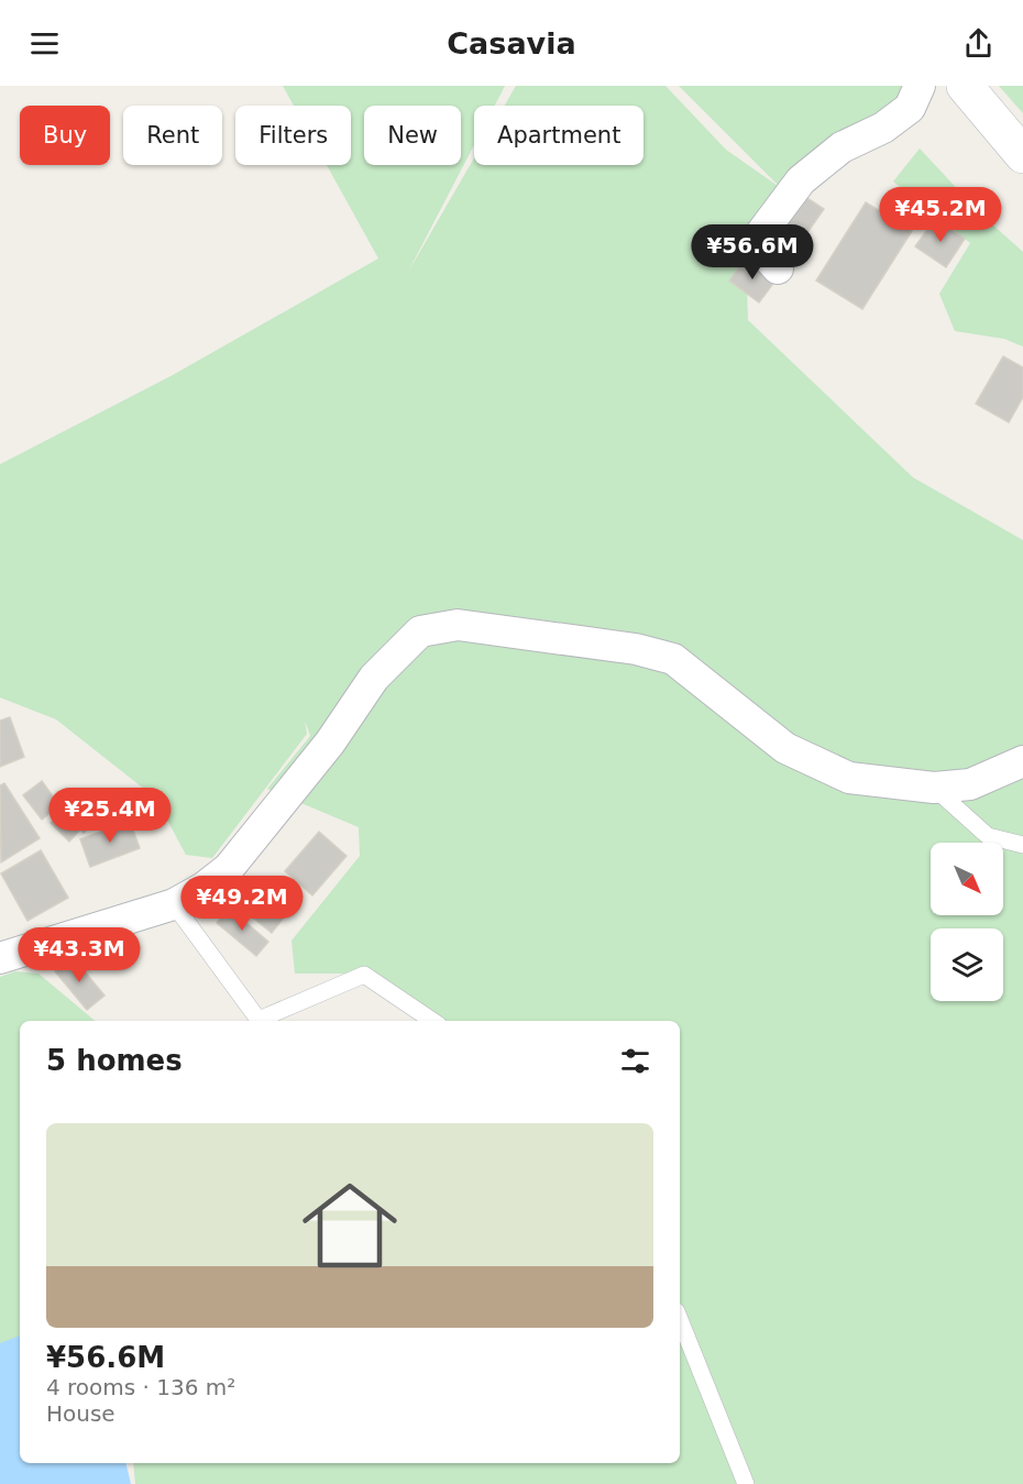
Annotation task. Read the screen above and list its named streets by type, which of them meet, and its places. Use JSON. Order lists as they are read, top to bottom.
{
  "north": "bottom right",
  "page": {
    "header": "Casavia",
    "chip": [
      "Buy",
      "Rent",
      "Filters",
      "New",
      "Apartment"
    ],
    "price": [
      "¥45.2M",
      "¥56.6M",
      "¥25.4M",
      "¥49.2M",
      "¥43.3M"
    ],
    "heading": "5 homes",
    "list": [
      {
        "name": "¥56.6M",
        "note": "4 rooms · 136 m² · House"
      }
    ]
  }
}
